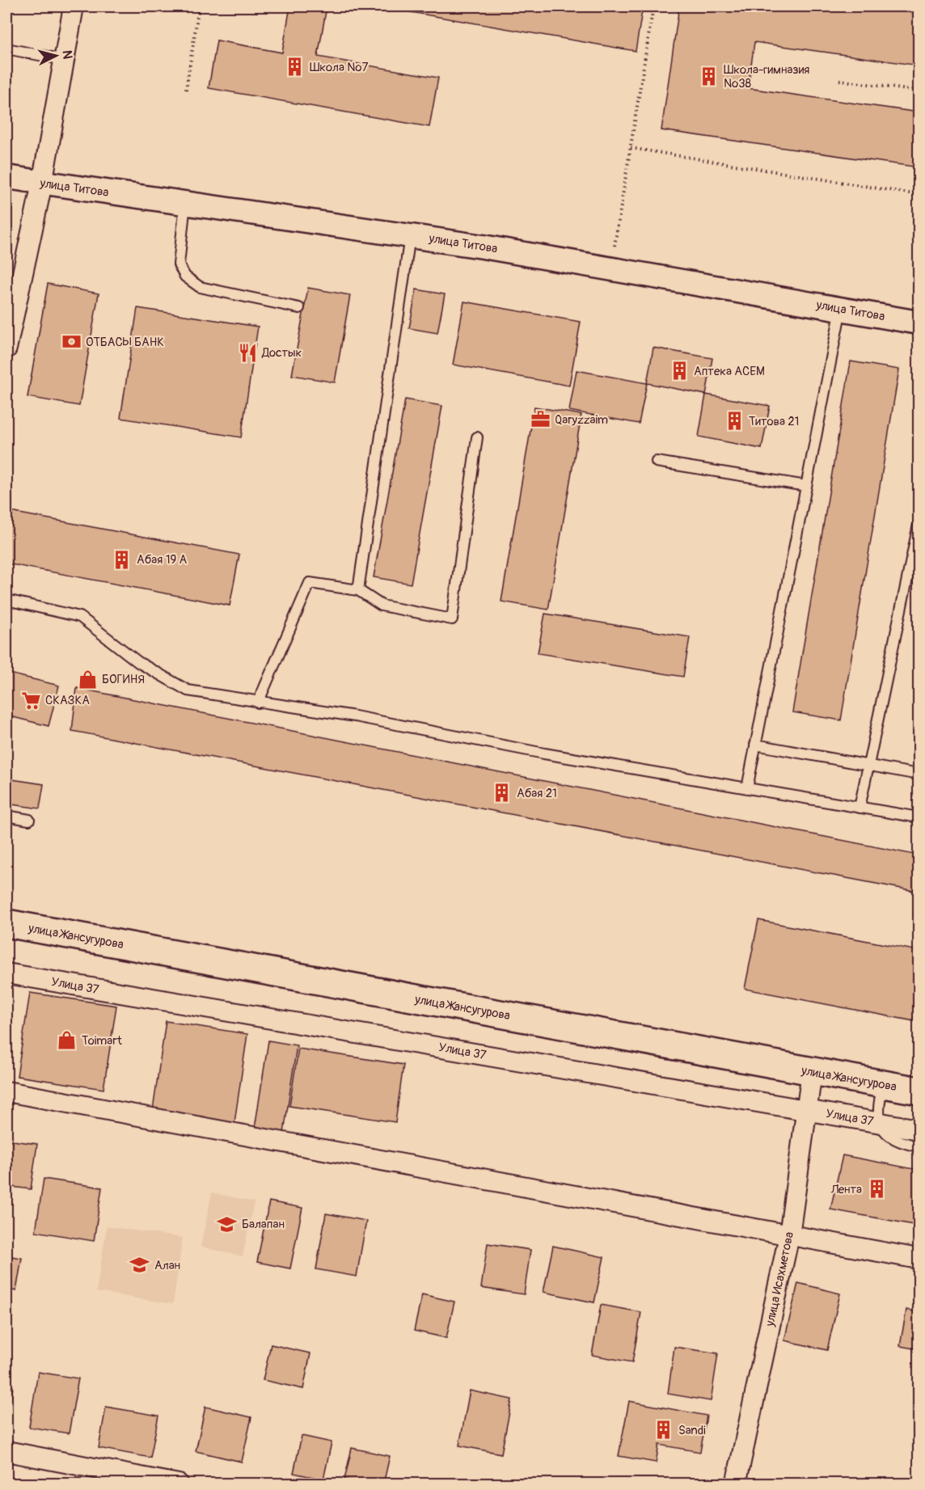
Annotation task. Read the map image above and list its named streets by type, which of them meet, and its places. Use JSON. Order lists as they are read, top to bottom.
{
  "streets": {
    "main road": ["улица Жансугурова"],
    "street": ["улица Титова", "Улица 37", "улица Исахметова"]
  },
  "crossings": [
    ["улица Жансугурова", "улица Исахметова"]
  ],
  "places": {
    "building": [
      "Школа №7",
      "Школа-гимназия №38",
      "Аптека АСЕМ",
      "Титова 21",
      "Абая 19 А",
      "Абая 21",
      "Лента",
      "Sandi"
    ],
    "bank": ["ОТБАСЫ БАНК"],
    "restaurant": ["Достык"],
    "office": ["Qaryzzaim"],
    "shop": ["БОГИНЯ", "Toimart"],
    "supermarket": ["СКАЗКА"],
    "school or university": ["Балапан", "Алан"]
  },
  "north": "right"
}
